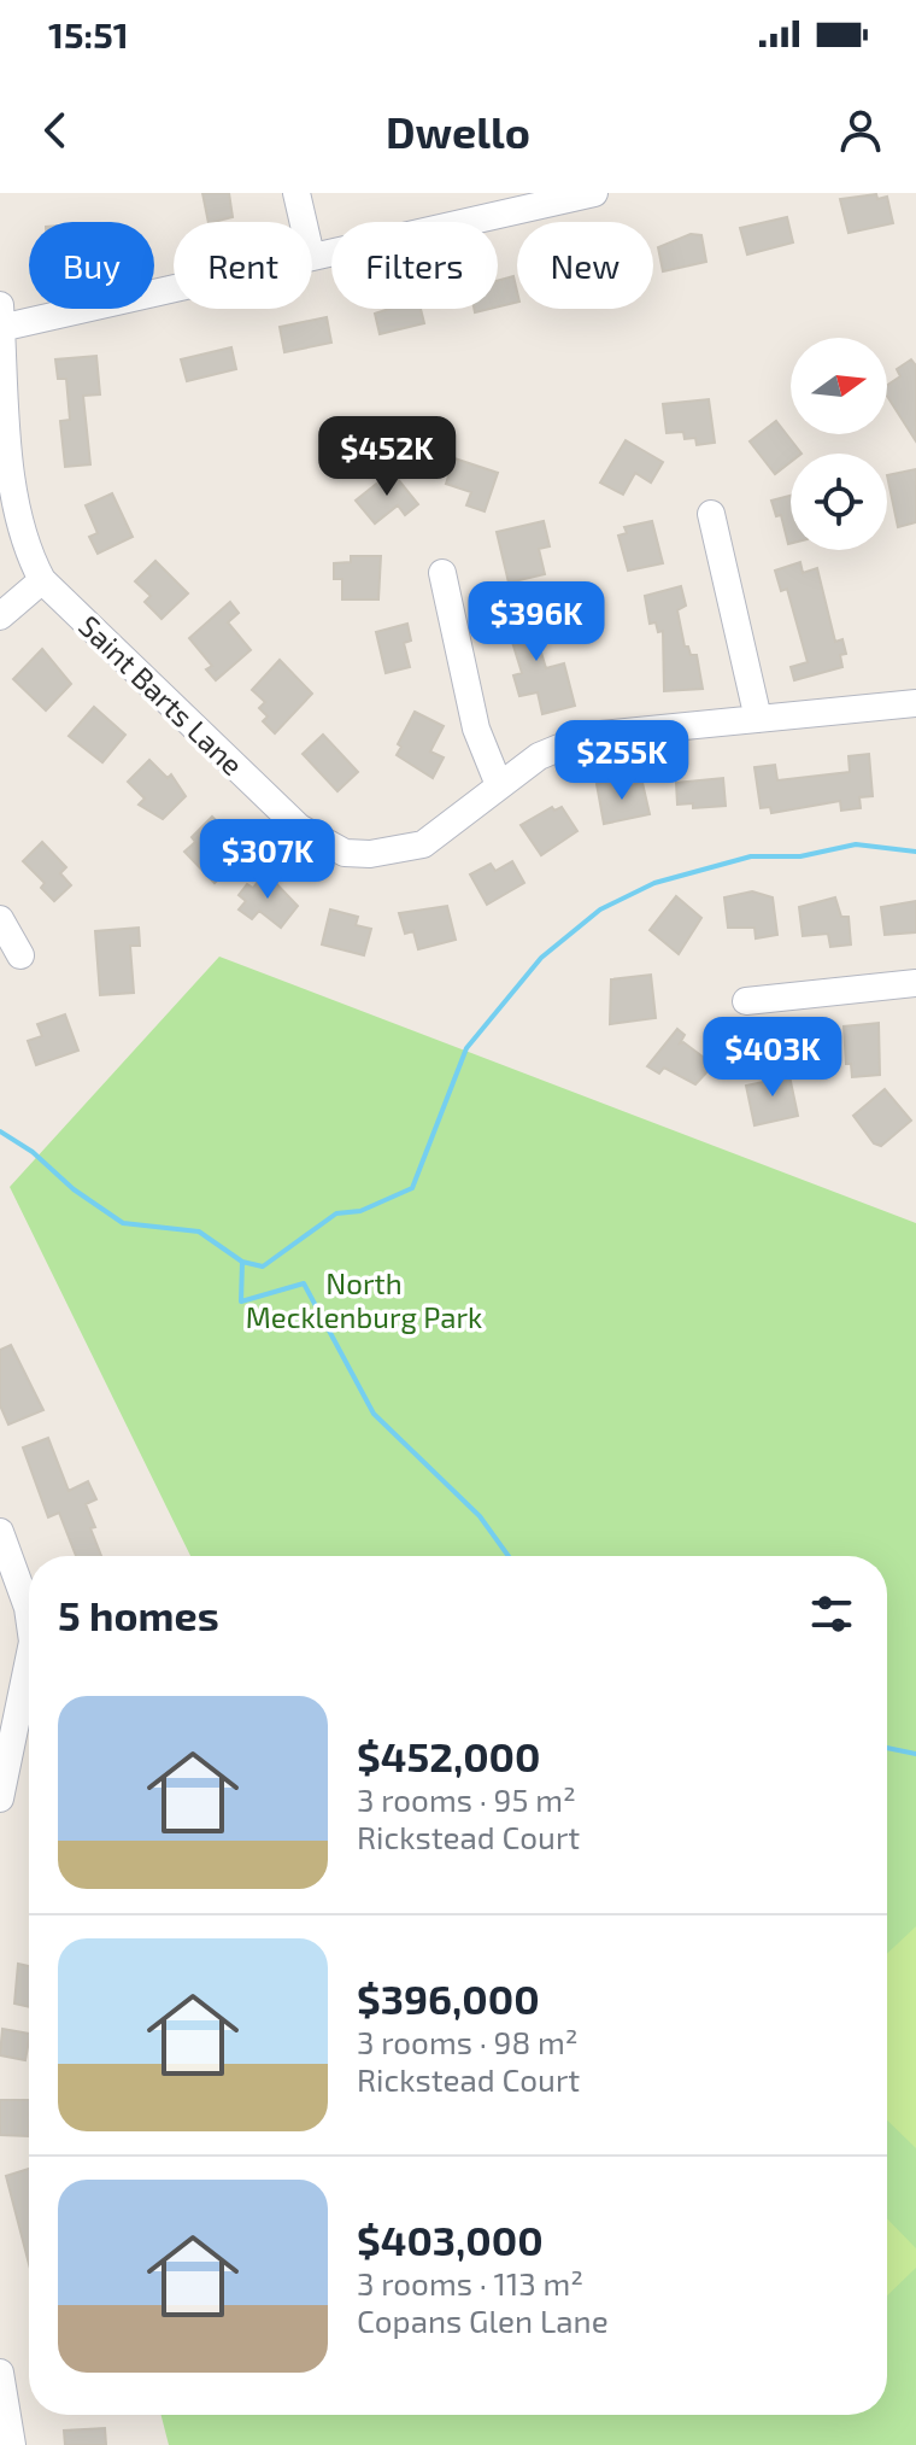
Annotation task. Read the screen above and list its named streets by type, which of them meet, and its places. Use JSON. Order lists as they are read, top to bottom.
{
  "streets": {
    "street": ["Saint Barts Lane"]
  },
  "parks": ["North Mecklenburg Park"],
  "north": "right",
  "page": {
    "status": "15:51",
    "header": "Dwello",
    "chip": [
      "Buy",
      "Rent",
      "Filters",
      "New"
    ],
    "price": [
      "$452K",
      "$396K",
      "$255K",
      "$307K",
      "$403K"
    ],
    "heading": "5 homes",
    "list": [
      {
        "name": "$452,000",
        "note": "3 rooms · 95 m² · Rickstead Court"
      },
      {
        "name": "$396,000",
        "note": "3 rooms · 98 m² · Rickstead Court"
      },
      {
        "name": "$403,000",
        "note": "3 rooms · 113 m² · Copans Glen Lane"
      }
    ]
  }
}
